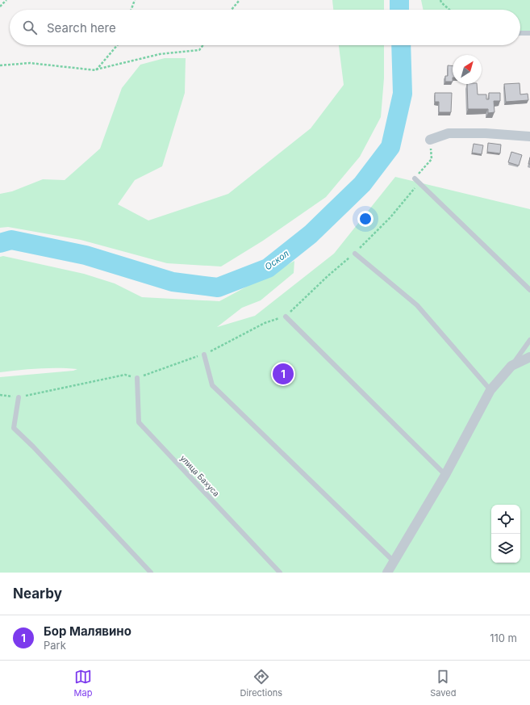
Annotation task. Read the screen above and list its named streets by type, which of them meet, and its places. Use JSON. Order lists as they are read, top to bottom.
{
  "streets": {
    "lane": ["улица Бахуса"]
  },
  "water": ["Оскол"],
  "north": "top right",
  "page": {
    "search": "Search here",
    "pins": "1",
    "heading": "Nearby",
    "list": [
      {
        "mark": "1",
        "name": "Бор Малявино",
        "note": "Park",
        "value": "110 m"
      }
    ],
    "nav": ["Map", "Directions", "Saved"]
  }
}
